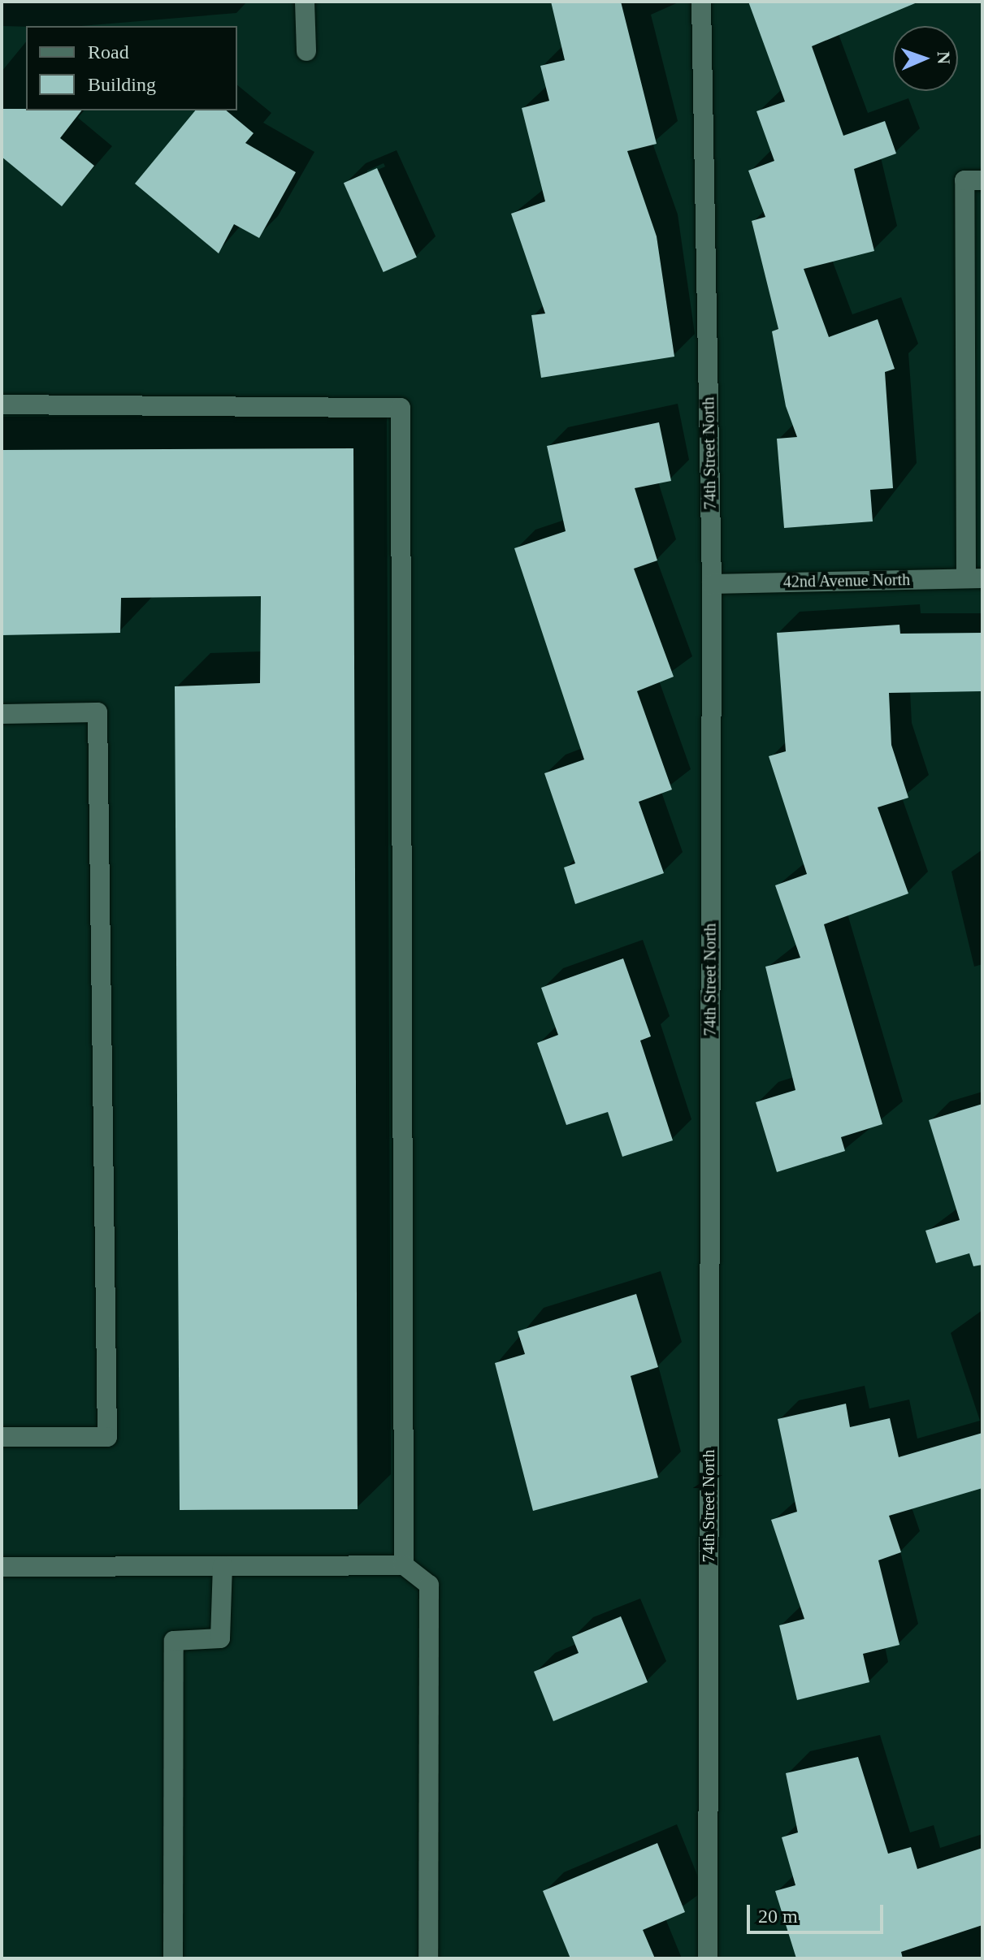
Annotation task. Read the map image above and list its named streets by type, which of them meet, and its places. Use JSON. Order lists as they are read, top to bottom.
{
  "streets": {
    "street": ["74th Street North", "42nd Avenue North"]
  },
  "crossings": [
    ["74th Street North", "42nd Avenue North"]
  ],
  "legend": ["Road", "Building"],
  "scale_bar": "20 m",
  "north": "right"
}
